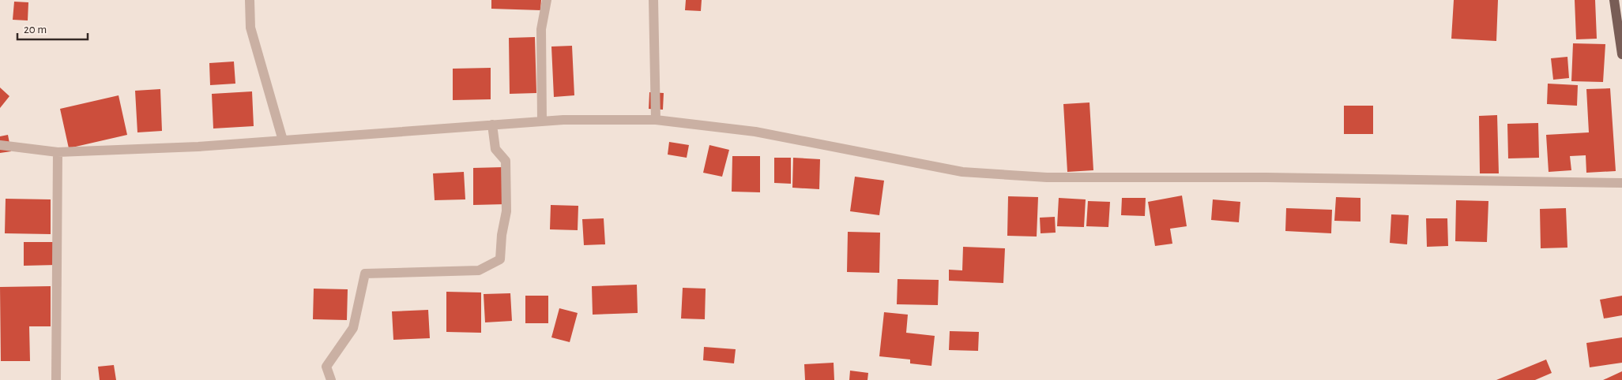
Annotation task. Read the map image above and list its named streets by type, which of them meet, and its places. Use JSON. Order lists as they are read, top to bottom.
{
  "scale_bar": "20 m"
}
